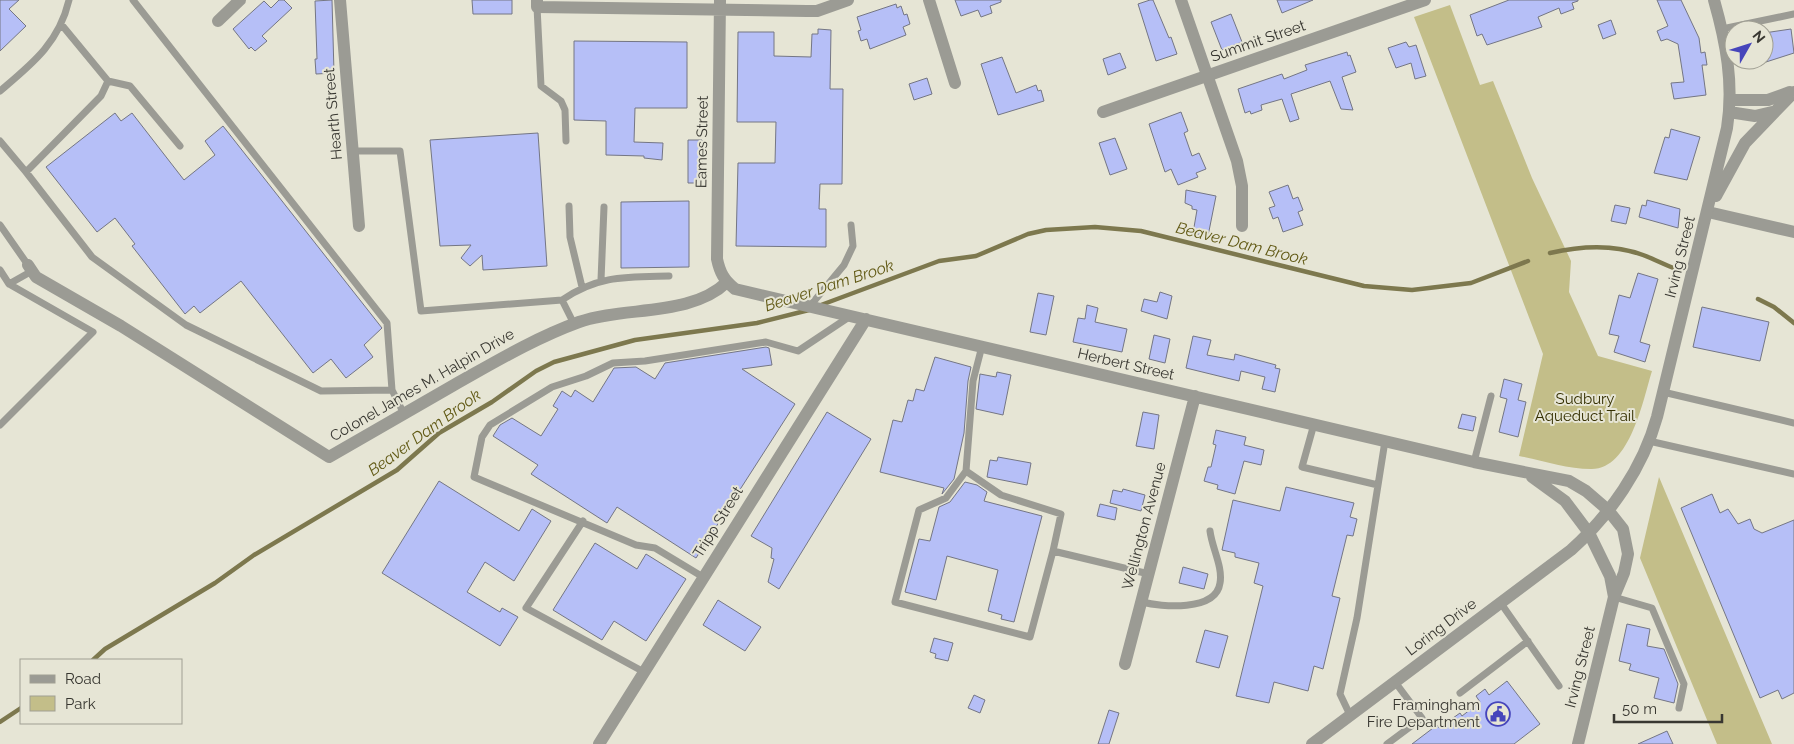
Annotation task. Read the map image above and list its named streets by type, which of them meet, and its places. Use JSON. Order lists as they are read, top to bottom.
{
  "streets": {
    "street": [
      "Summit Street",
      "Hearth Street",
      "Eames Street",
      "Irving Street",
      "Herbert Street",
      "Colonel James M. Halpin Drive",
      "Tripp Street",
      "Wellington Avenue",
      "Loring Drive"
    ]
  },
  "crossings": [
    ["Eames Street", "Herbert Street"],
    ["Eames Street", "Colonel James M. Halpin Drive"],
    ["Irving Street", "Herbert Street"],
    ["Irving Street", "Loring Drive"],
    ["Herbert Street", "Colonel James M. Halpin Drive"],
    ["Herbert Street", "Tripp Street"],
    ["Herbert Street", "Wellington Avenue"],
    ["Herbert Street", "Loring Drive"]
  ],
  "water": ["Beaver Dam Brook"],
  "parks": ["Sudbury Aqueduct Trail"],
  "places": {
    "public building": ["Framingham Fire Department"]
  },
  "legend": ["Road", "Park"],
  "scale_bar": "50 m",
  "north": "top right"
}
